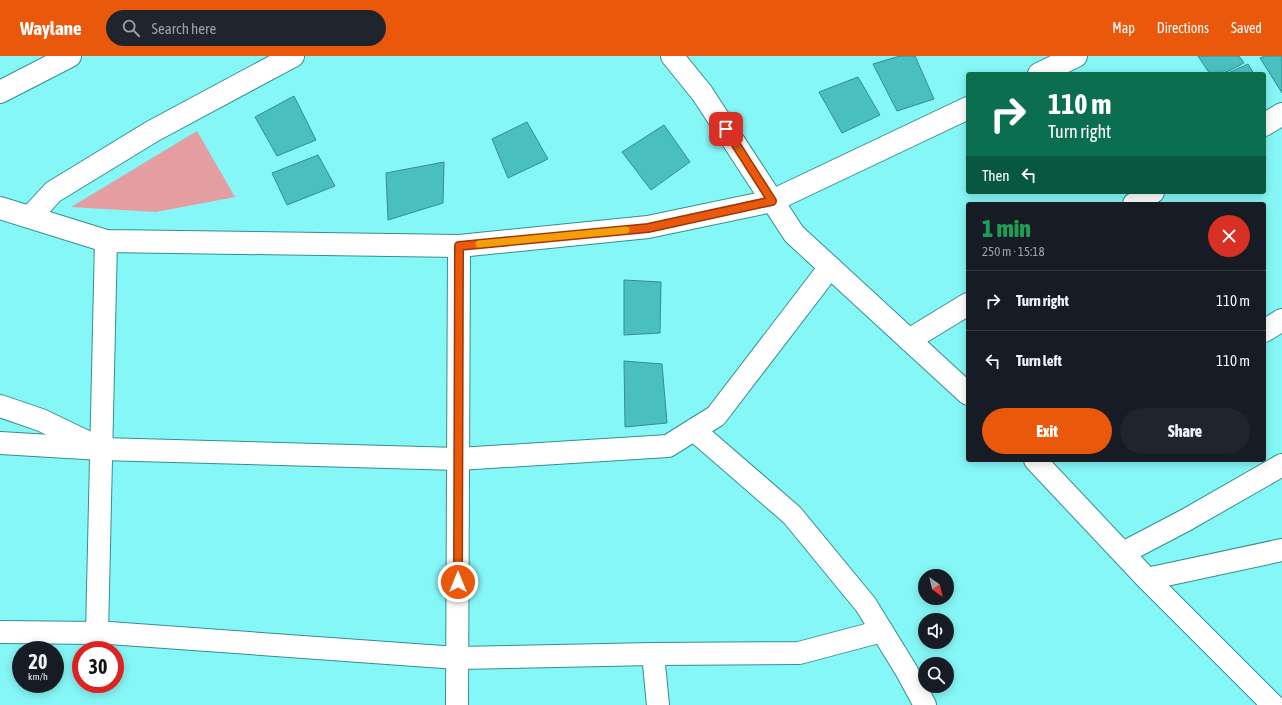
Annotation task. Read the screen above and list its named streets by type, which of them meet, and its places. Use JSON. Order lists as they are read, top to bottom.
{
  "north": "bottom right",
  "page": {
    "header": "Waylane",
    "search": "Search here",
    "nav": ["Map", "Directions", "Saved"],
    "turn": ["110 m", "Turn right"],
    "then": "Then",
    "heading": ["1 min", "250 m · 15:18"],
    "list": [
      {
        "name": "Turn right",
        "value": "110 m"
      },
      {
        "name": "Turn left",
        "value": "110 m"
      }
    ],
    "buttons": ["Exit", "Share"],
    "speed": "20 km/h",
    "limit": "30"
  }
}
